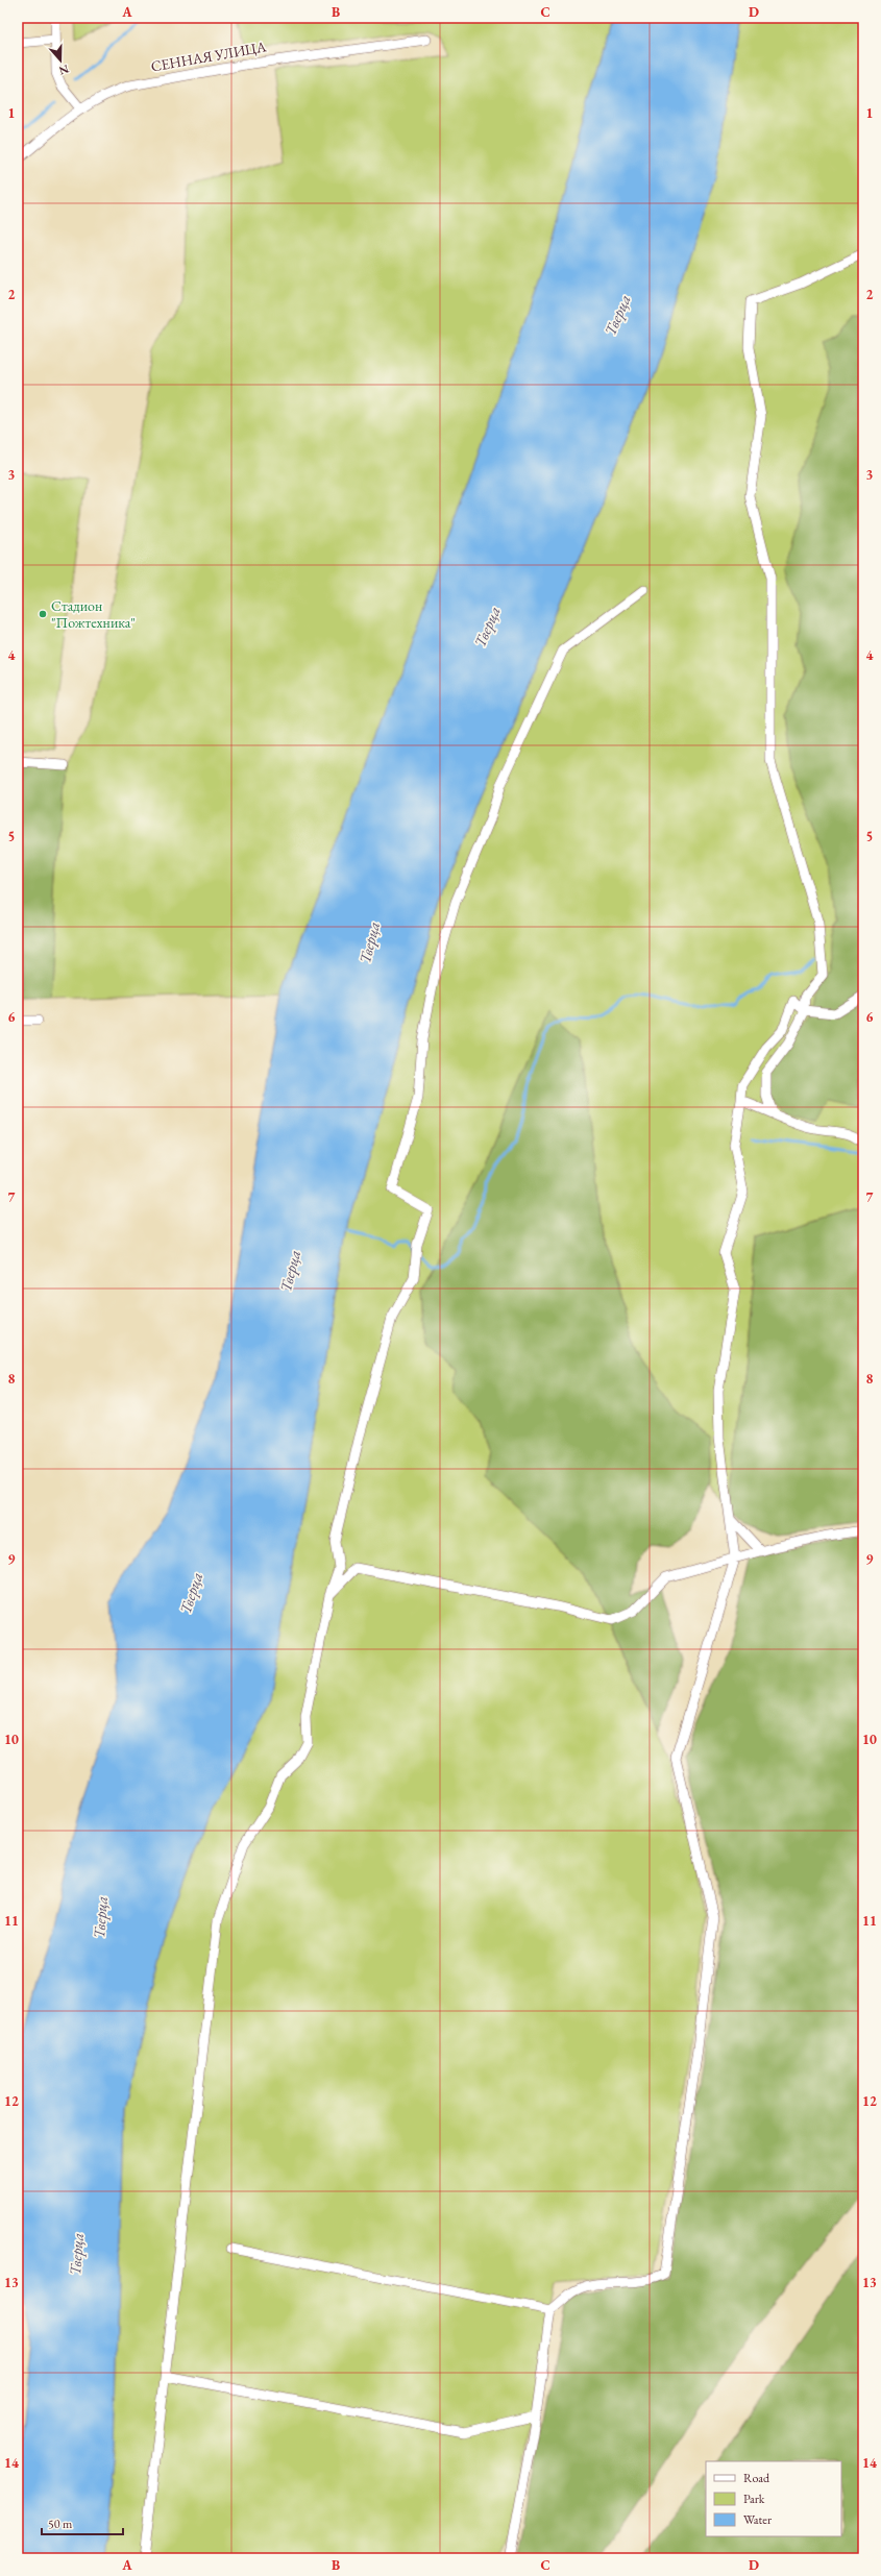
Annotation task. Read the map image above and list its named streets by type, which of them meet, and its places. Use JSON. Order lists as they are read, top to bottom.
{
  "streets": {
    "street": ["СЕННАЯ УЛИЦА"]
  },
  "water": ["Тверца"],
  "places": ["Стадион \"Пожтехника\""],
  "legend": ["Road", "Park", "Water"],
  "scale_bar": "50 m",
  "north": "bottom",
  "grid": {
    "columns": [
      "A",
      "B",
      "C",
      "D"
    ],
    "rows": [
      "1",
      "2",
      "3",
      "4",
      "5",
      "6",
      "7",
      "8",
      "9",
      "10",
      "11",
      "12",
      "13",
      "14"
    ]
  }
}
